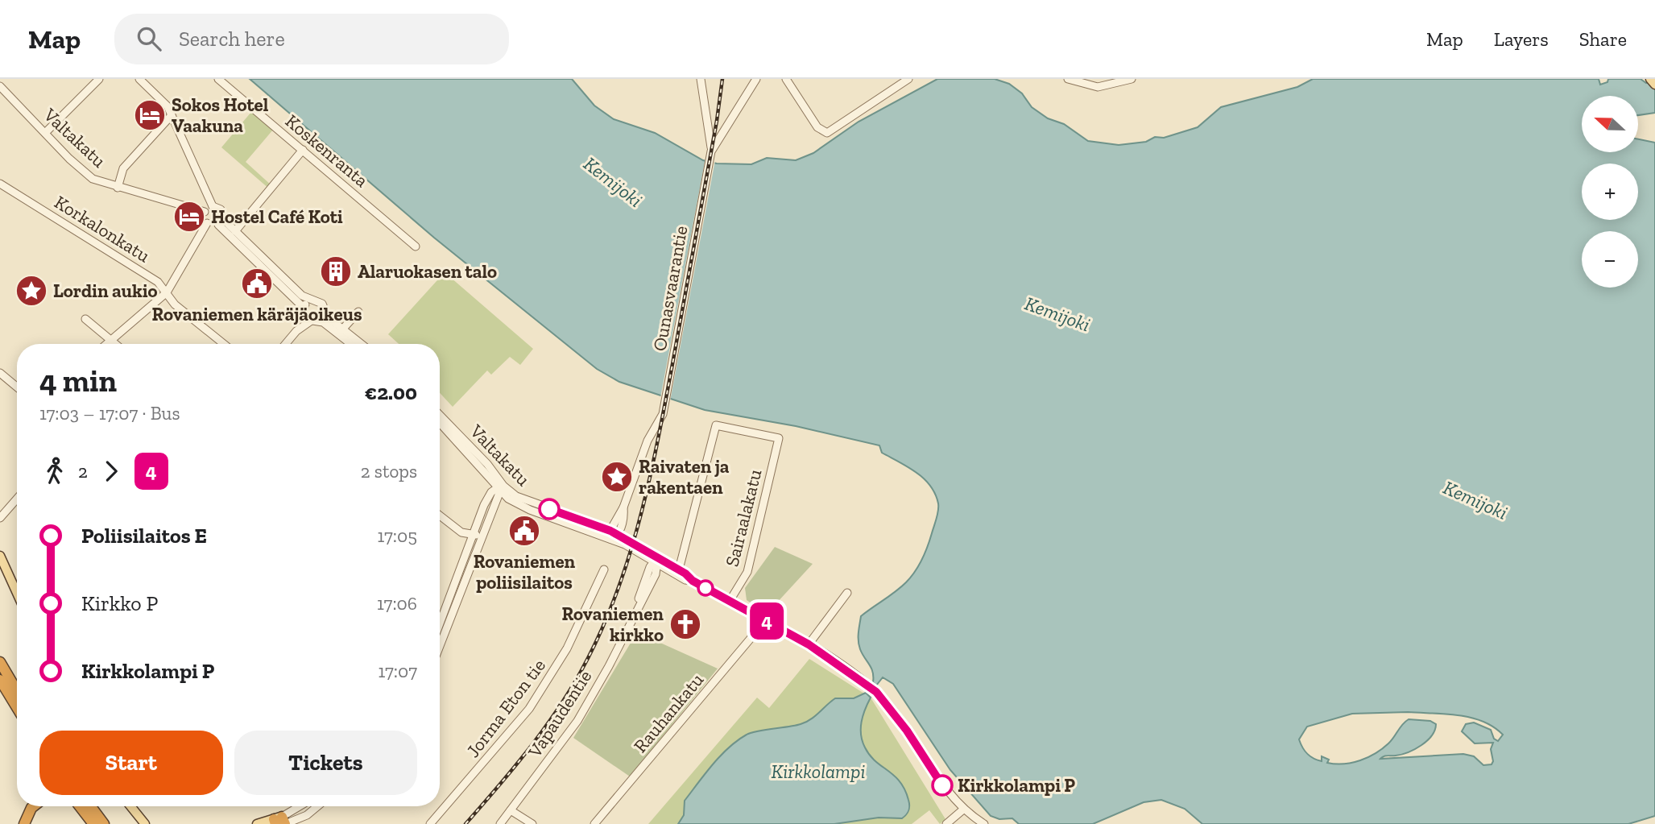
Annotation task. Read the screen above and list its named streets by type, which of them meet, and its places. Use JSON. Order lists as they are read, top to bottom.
{
  "streets": {
    "street": [
      "Valtakatu",
      "Koskenranta",
      "Korkalonkatu",
      "Ounasvaarantie",
      "Sairaalakatu",
      "Jorma Eton tie",
      "Rauhankatu",
      "Vapaudentie"
    ]
  },
  "crossings": [
    ["Valtakatu", "Ounasvaarantie"],
    ["Valtakatu", "Vapaudentie"]
  ],
  "water": ["Kemijoki", "Kirkkolampi"],
  "places": {
    "hotel": ["Sokos Hotel Vaakuna", "Hostel Café Koti"],
    "building": ["Alaruokasen talo"],
    "public building": ["Rovaniemen käräjäoikeus", "Rovaniemen poliisilaitos"],
    "place": ["Lordin aukio", "Raivaten ja rakentaen"],
    "church": ["Rovaniemen kirkko"],
    "other": ["Kirkkolampi P"]
  },
  "lines": ["bus line 4"],
  "north": "left",
  "page": {
    "header": "Map",
    "search": "Search here",
    "nav": ["Map", "Layers", "Share"],
    "on_map": "4",
    "map_buttons": ["+", "−"],
    "heading": ["4 min", "17:03 – 17:07 · Bus", "€2.00"],
    "legs": ["2", "4", "2 stops"],
    "list": [
      {
        "name": "Poliisilaitos E",
        "value": "17:05"
      },
      {
        "name": "Kirkko P",
        "value": "17:06"
      },
      {
        "name": "Kirkkolampi P",
        "value": "17:07"
      }
    ],
    "buttons": ["Start", "Tickets"]
  }
}
